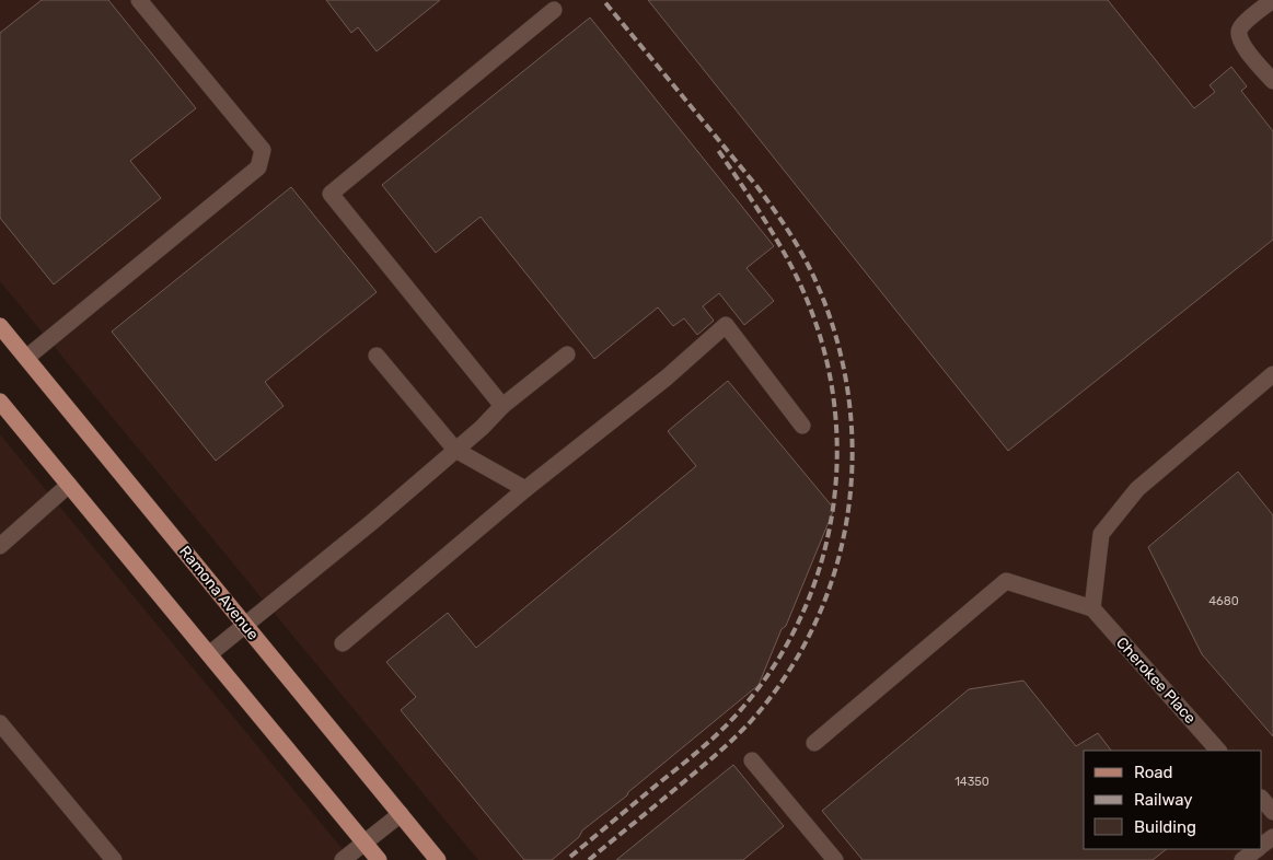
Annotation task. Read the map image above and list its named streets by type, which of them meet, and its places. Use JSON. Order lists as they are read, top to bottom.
{
  "streets": {
    "main road": ["Ramona Avenue"],
    "street": ["Cherokee Place"]
  },
  "house_numbers": ["4680", "14350"],
  "legend": ["Road", "Railway", "Building"]
}
